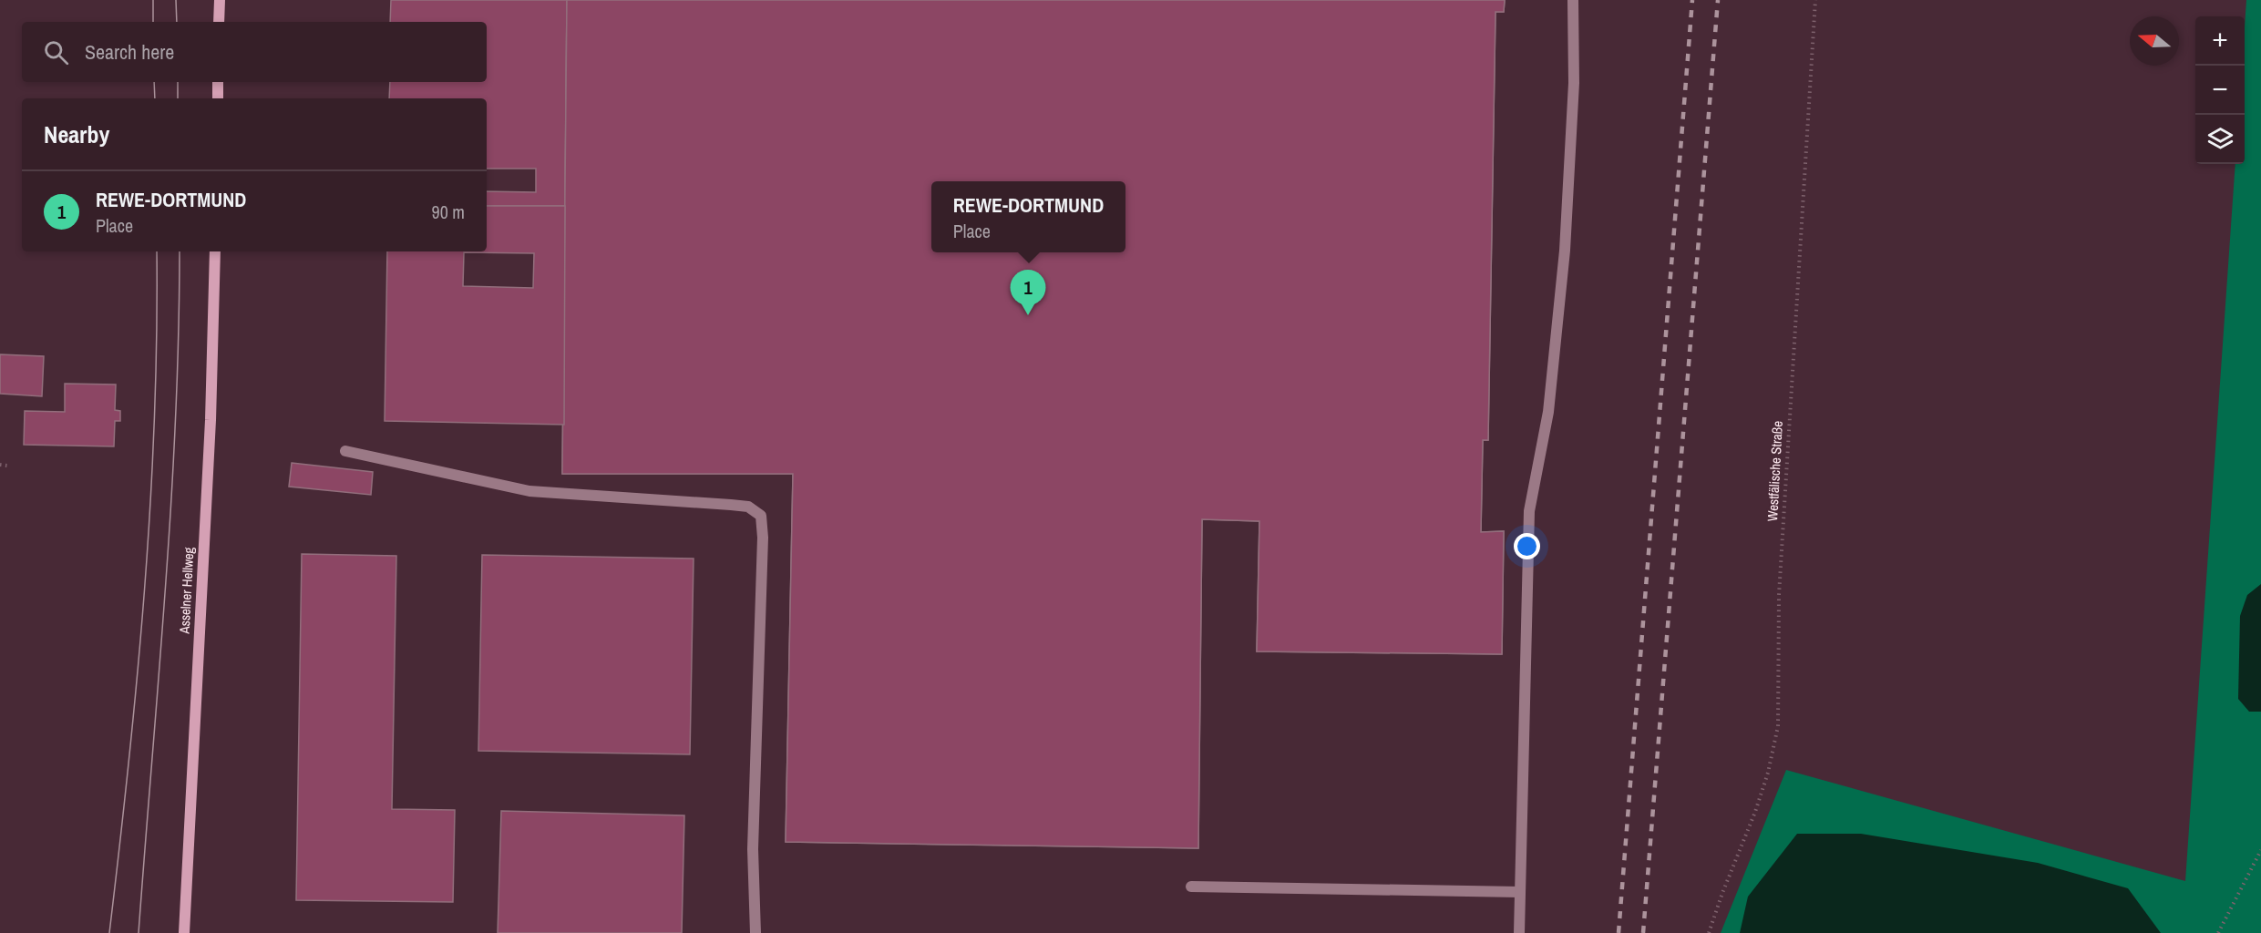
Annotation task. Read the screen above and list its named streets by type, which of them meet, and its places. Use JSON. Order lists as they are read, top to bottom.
{
  "streets": {
    "main road": ["Asselner Hellweg"],
    "path": ["Westfälische Straße"]
  },
  "north": "left",
  "page": {
    "map_buttons": ["+", "−"],
    "search": "Search here",
    "heading": "Nearby",
    "list": [
      {
        "mark": "1",
        "name": "REWE-DORTMUND",
        "note": "Place",
        "value": "90 m"
      }
    ],
    "popup": ["REWE-DORTMUND", "Place"],
    "pins": "1"
  }
}
